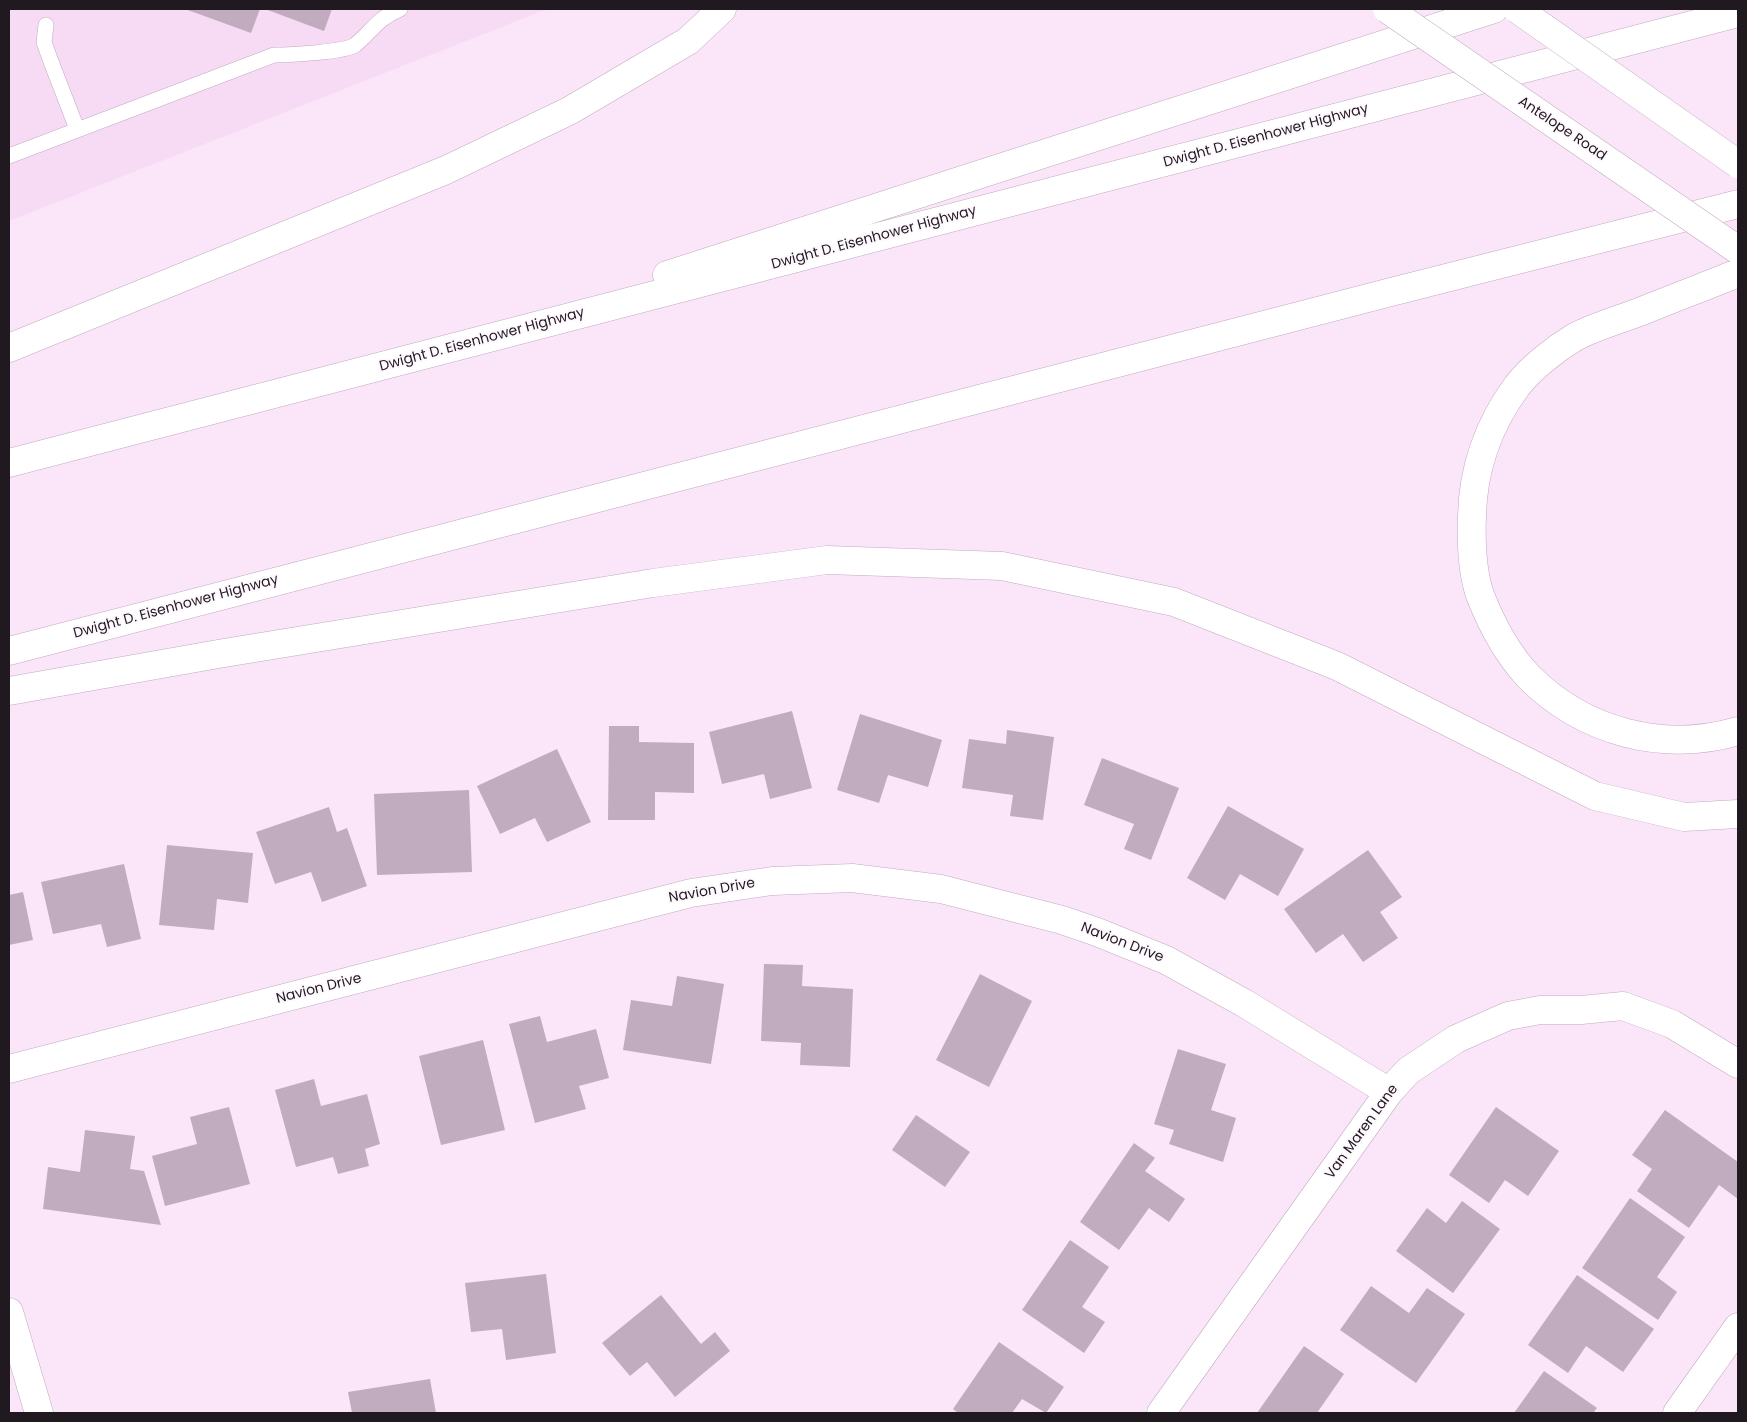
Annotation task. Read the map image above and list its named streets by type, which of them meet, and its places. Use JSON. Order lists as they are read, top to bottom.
{
  "streets": {
    "main road": [
      "Antelope Road",
      "Dwight D. Eisenhower Highway",
      "Navion Drive",
      "Van Maren Lane"
    ]
  },
  "crossings": [
    ["Navion Drive", "Van Maren Lane"]
  ]
}
